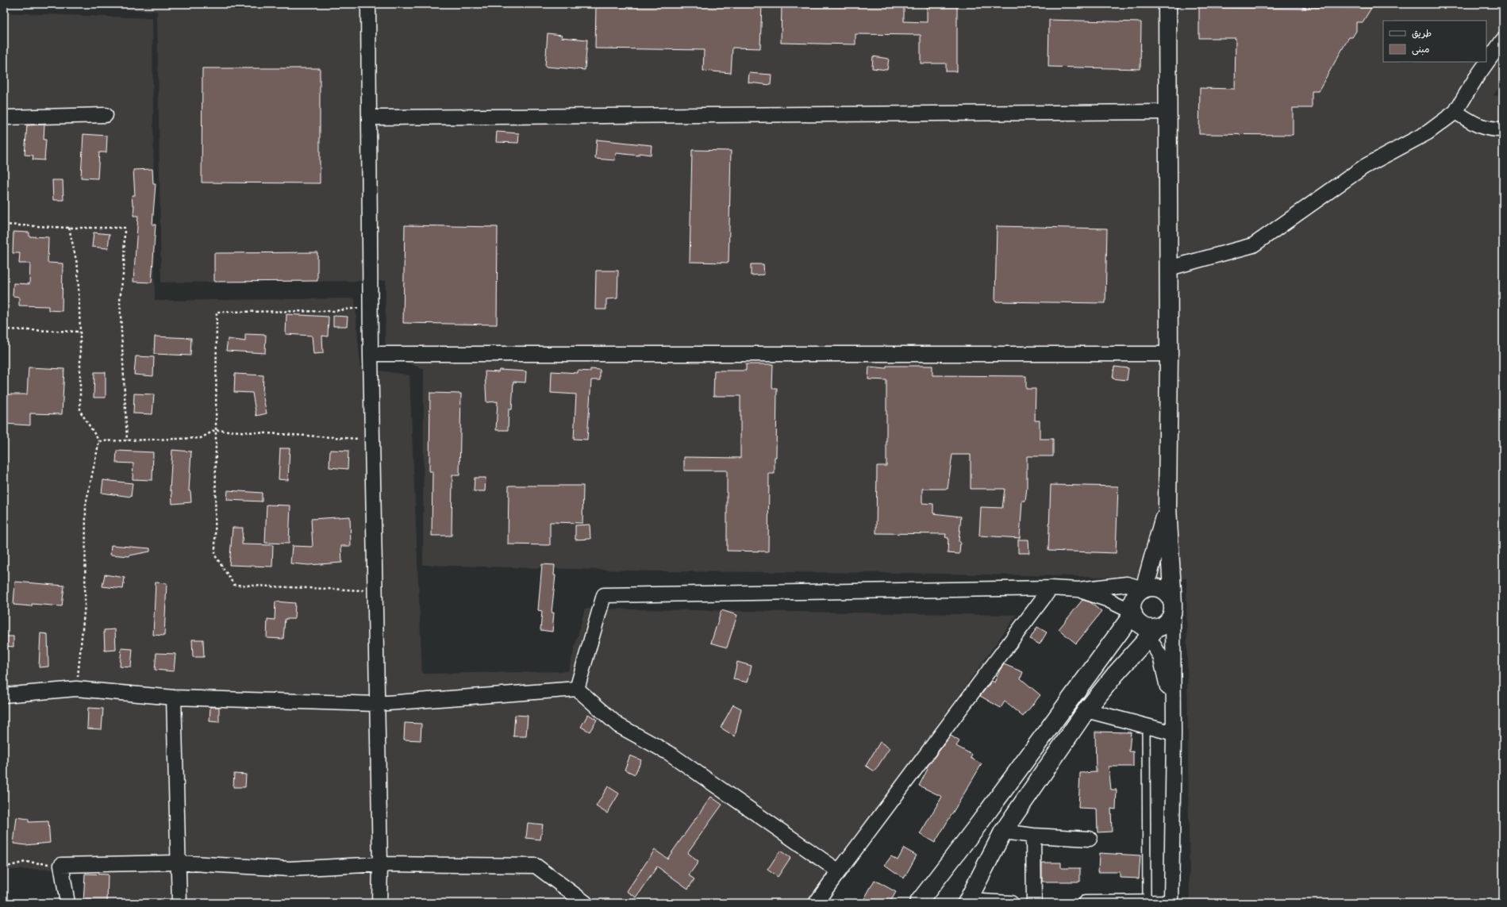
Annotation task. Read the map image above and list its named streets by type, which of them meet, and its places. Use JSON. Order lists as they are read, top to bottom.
{
  "legend": ["طريق", "مبنى"]
}
